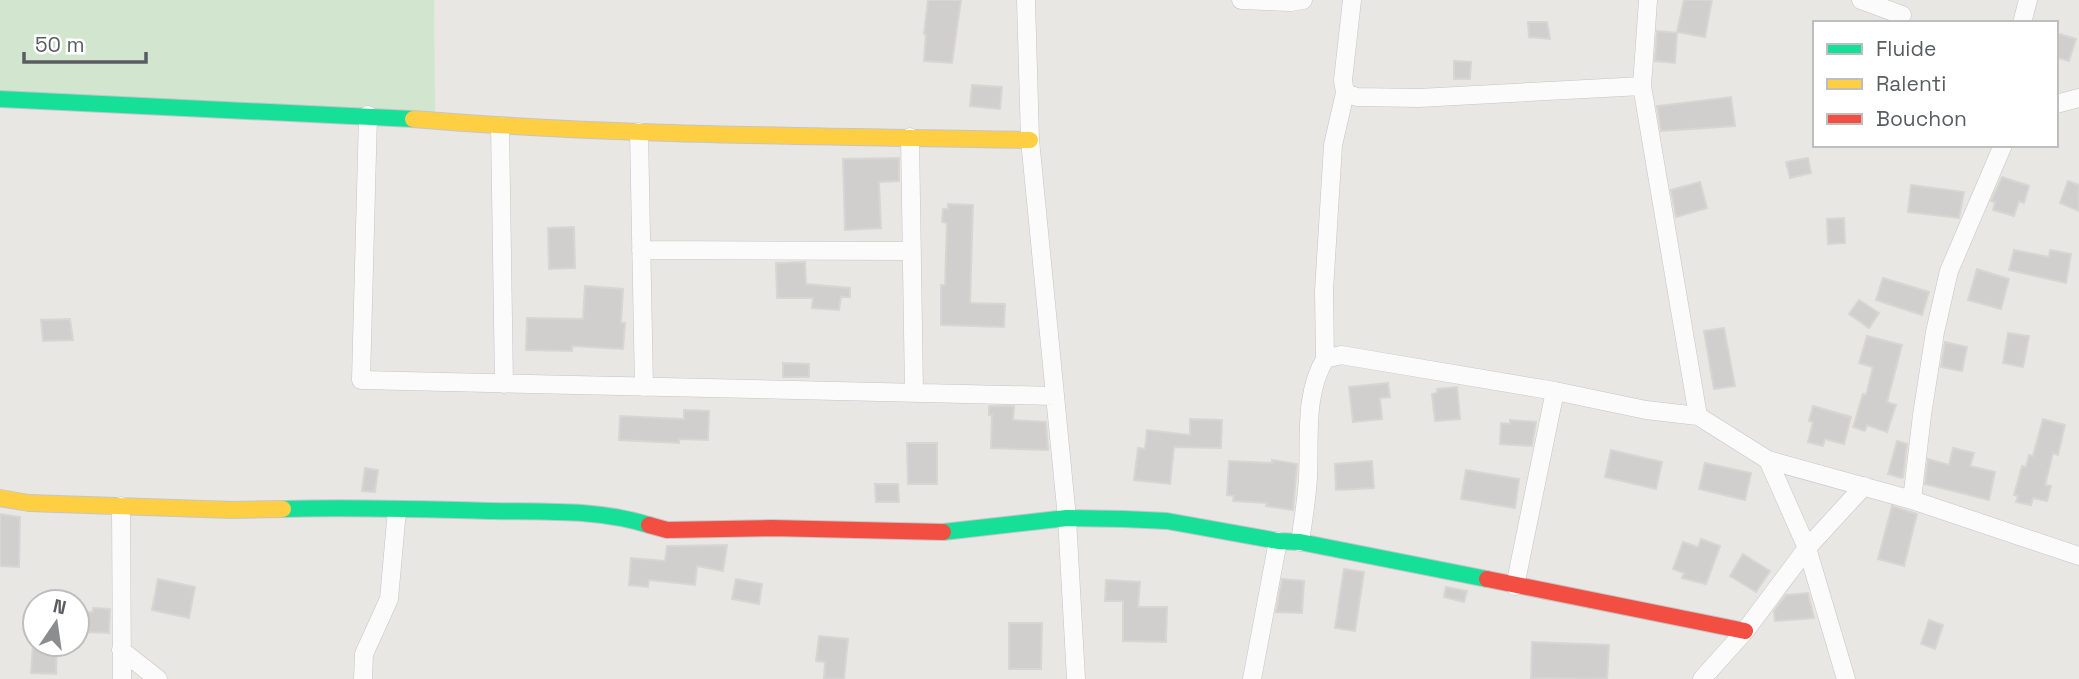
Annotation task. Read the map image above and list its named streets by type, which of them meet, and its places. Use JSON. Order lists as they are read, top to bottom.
{
  "legend": ["Fluide", "Ralenti", "Bouchon"],
  "scale_bar": "50 m",
  "north": "top"
}
